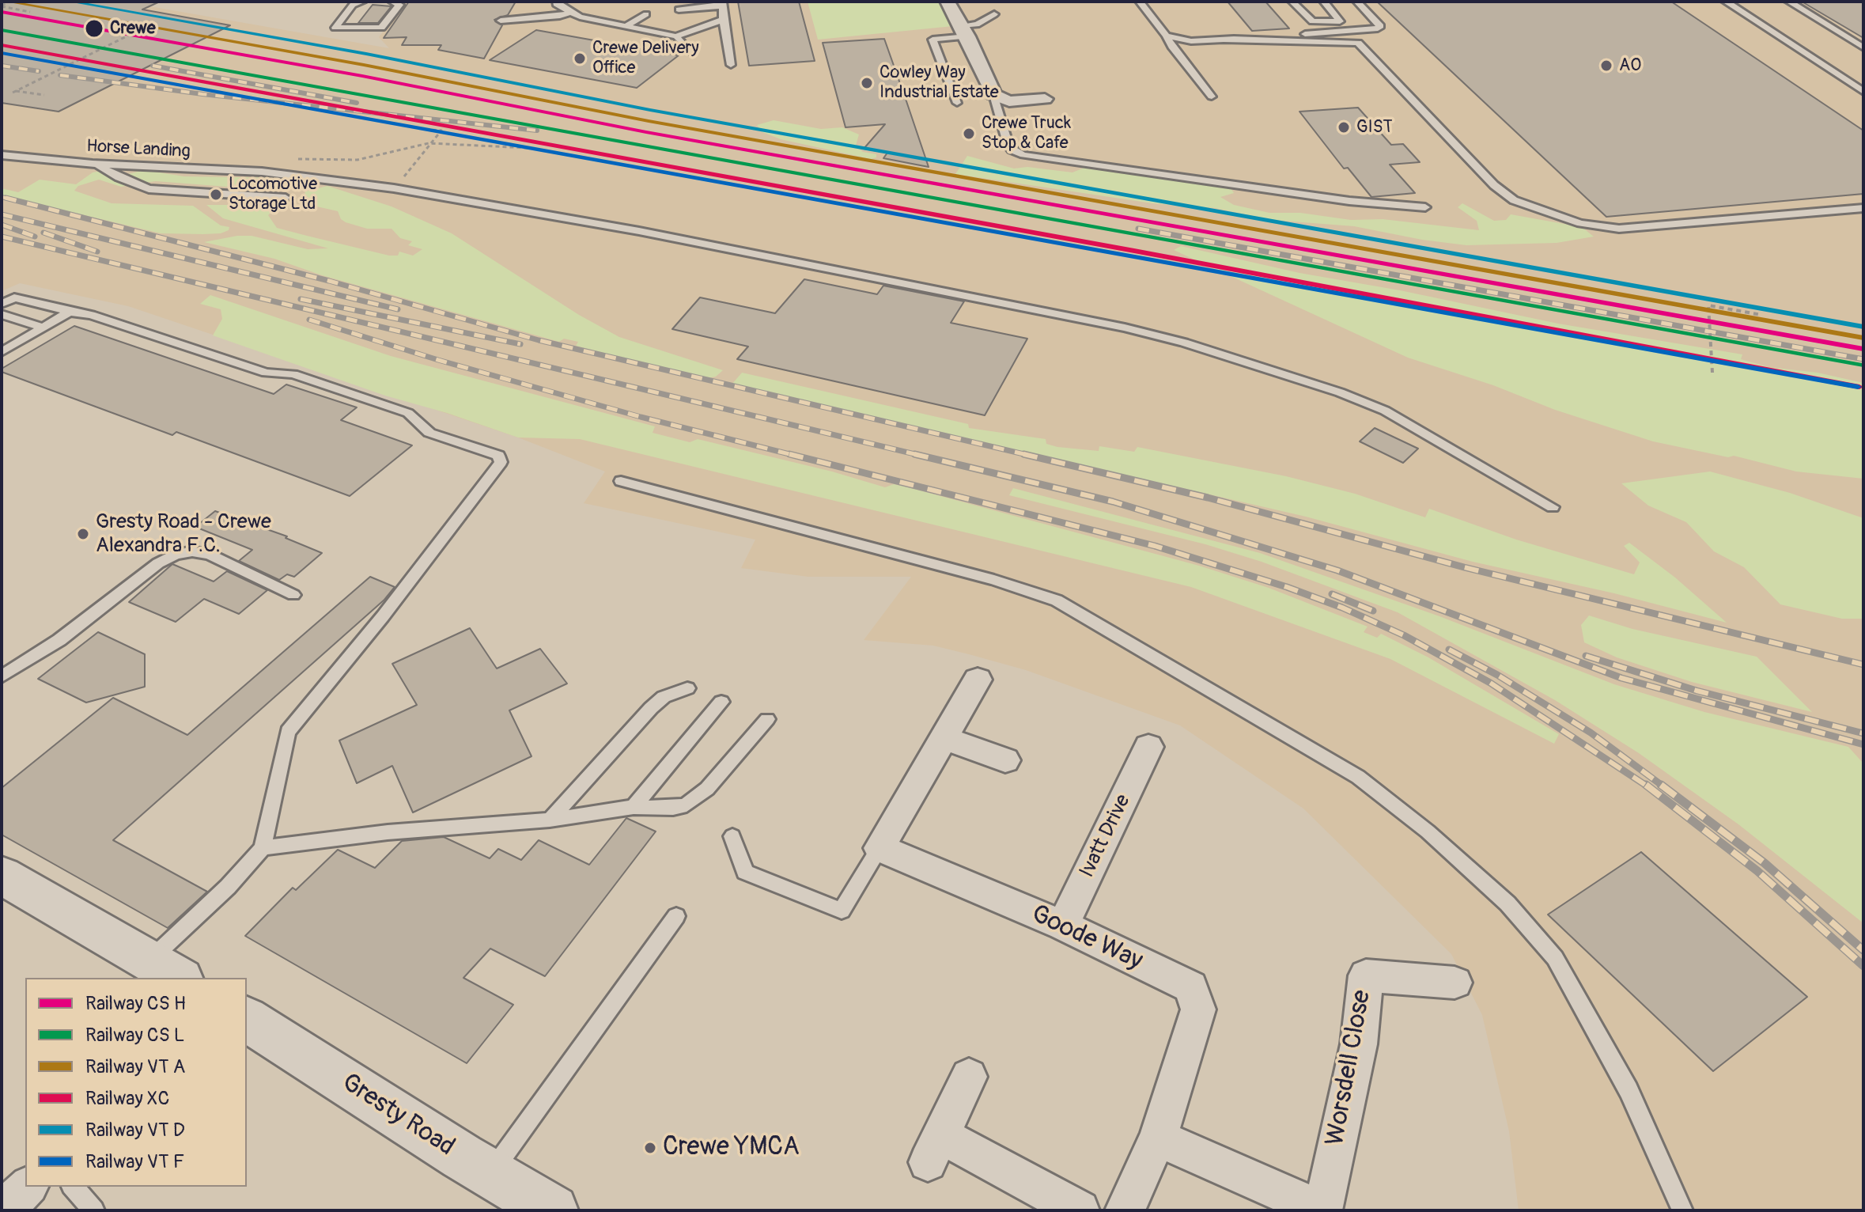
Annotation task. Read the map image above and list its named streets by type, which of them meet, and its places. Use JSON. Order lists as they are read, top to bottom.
{
  "streets": {
    "main road": ["Gresty Road"],
    "street": ["Ivatt Drive", "Goode Way", "Worsdell Close"],
    "lane": ["Horse Landing"]
  },
  "crossings": [
    ["Ivatt Drive", "Goode Way"],
    ["Goode Way", "Worsdell Close"]
  ],
  "places": [
    "Crewe",
    "Crewe Delivery Office",
    "AO",
    "Cowley Way Industrial Estate",
    "GIST",
    "Crewe Truck Stop & Cafe",
    "Locomotive Storage Ltd",
    "Gresty Road - Crewe Alexandra F.C.",
    "Crewe YMCA"
  ],
  "lines": ["rail line XC"],
  "legend": [
    "Railway CS H",
    "Railway CS L",
    "Railway VT A",
    "Railway XC",
    "Railway VT D",
    "Railway VT F"
  ]
}
